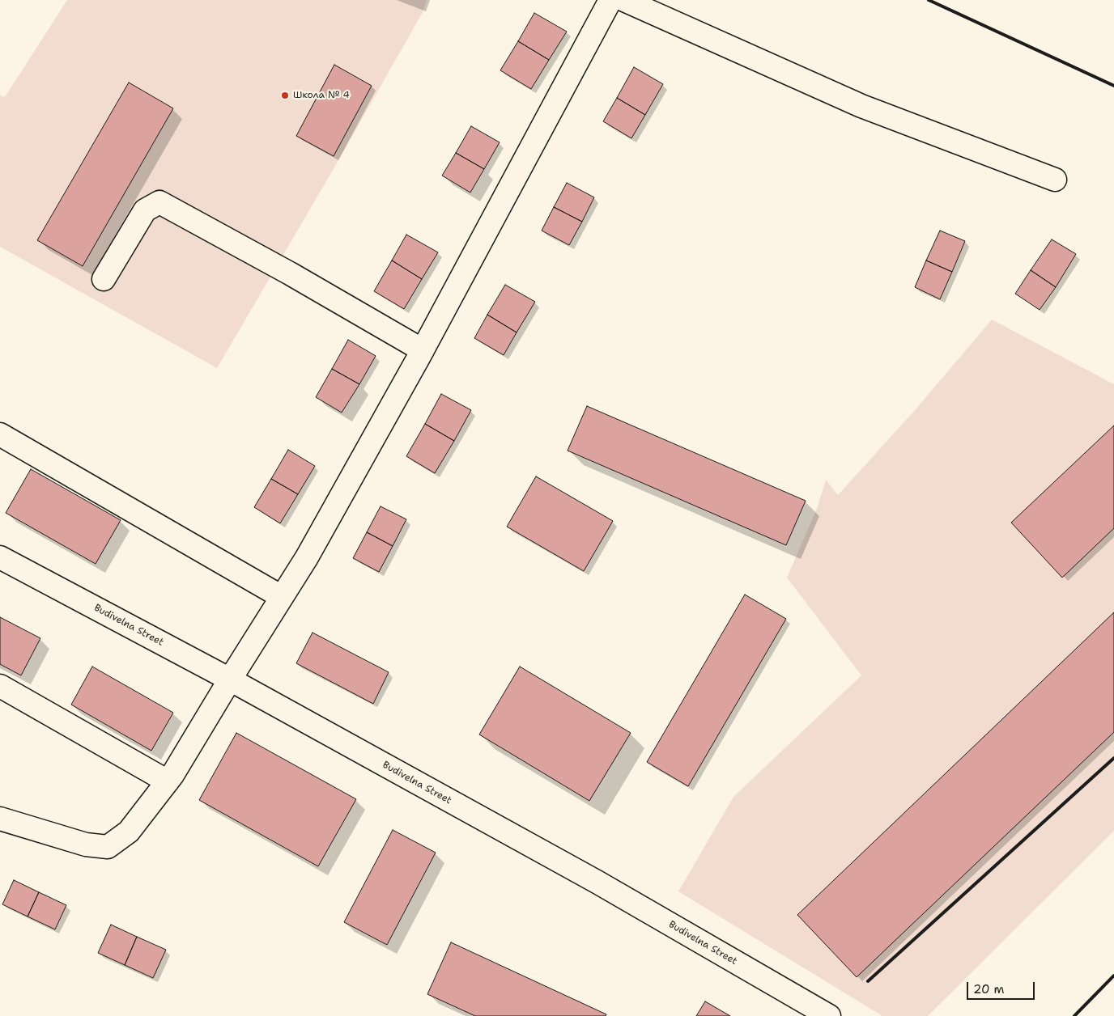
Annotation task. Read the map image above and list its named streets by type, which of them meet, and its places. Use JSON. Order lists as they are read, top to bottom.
{
  "streets": {
    "street": ["Budivelna Street"]
  },
  "places": ["Школа № 4"],
  "scale_bar": "20 m"
}
